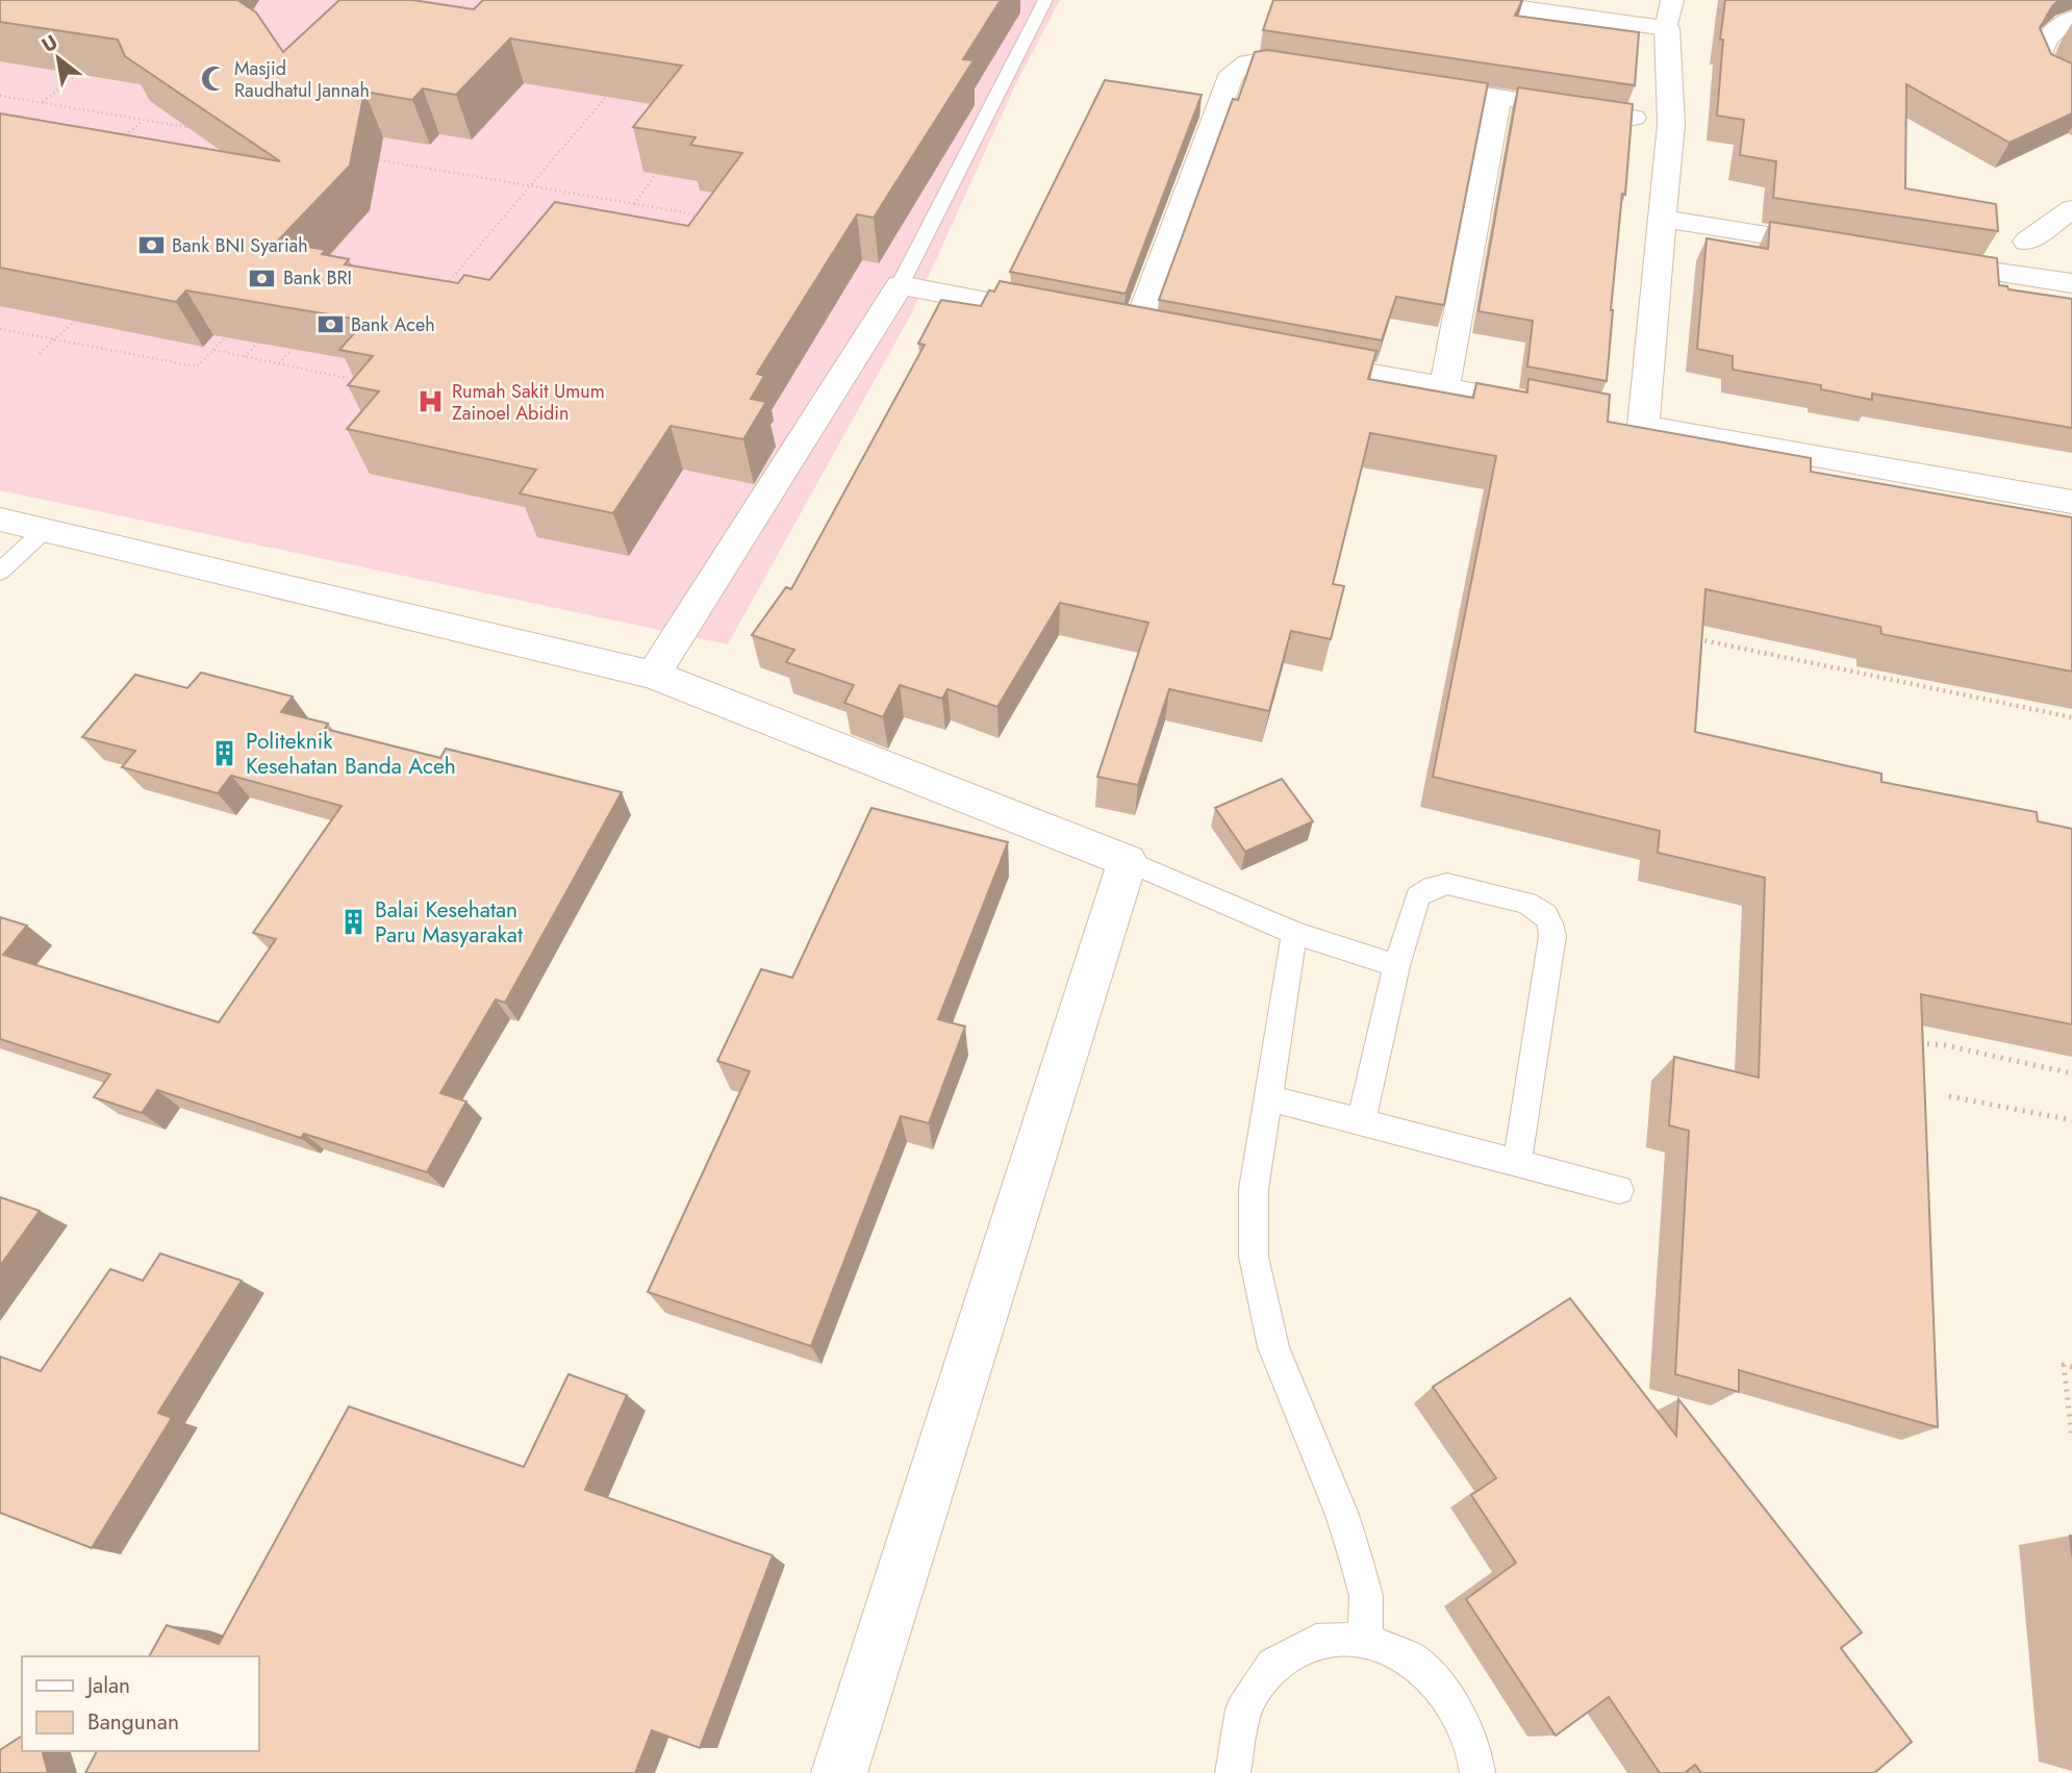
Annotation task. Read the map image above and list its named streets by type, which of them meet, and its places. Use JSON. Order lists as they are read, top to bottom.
{
  "places": {
    "mosque": ["Masjid Raudhatul Jannah"],
    "bank": ["Bank BNI Syariah", "Bank BRI", "Bank Aceh"],
    "hospital": ["Rumah Sakit Umum Zainoel Abidin"],
    "building": ["Politeknik Kesehatan Banda Aceh", "Balai Kesehatan Paru Masyarakat"]
  },
  "legend": ["Jalan", "Bangunan"],
  "north": "top left"
}
